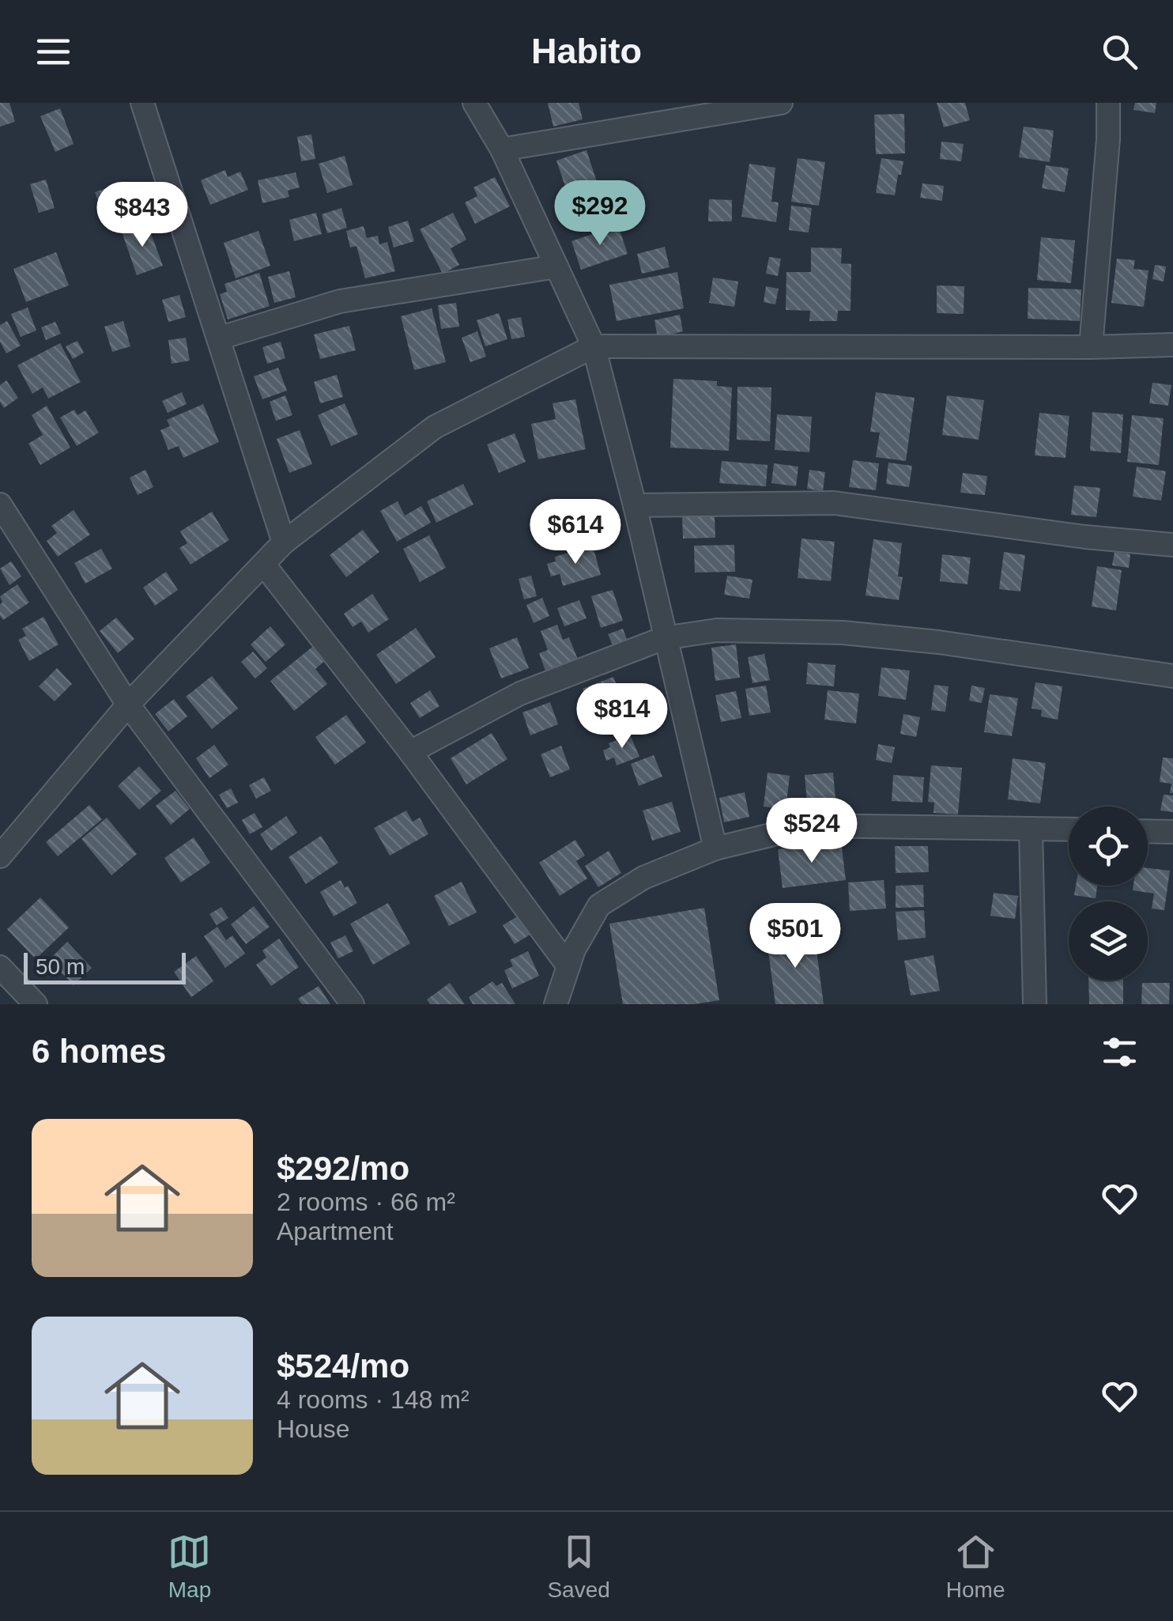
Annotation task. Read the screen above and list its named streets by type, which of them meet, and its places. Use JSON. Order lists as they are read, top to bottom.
{
  "scale_bar": "50 m",
  "page": {
    "header": "Habito",
    "price": [
      "$292",
      "$843",
      "$614",
      "$814",
      "$524",
      "$501"
    ],
    "scale": "50 m",
    "heading": "6 homes",
    "list": [
      {
        "name": "$292/mo",
        "note": "2 rooms · 66 m² · Apartment"
      },
      {
        "name": "$524/mo",
        "note": "4 rooms · 148 m² · House"
      }
    ],
    "tabs": ["Map", "Saved", "Home"]
  }
}
